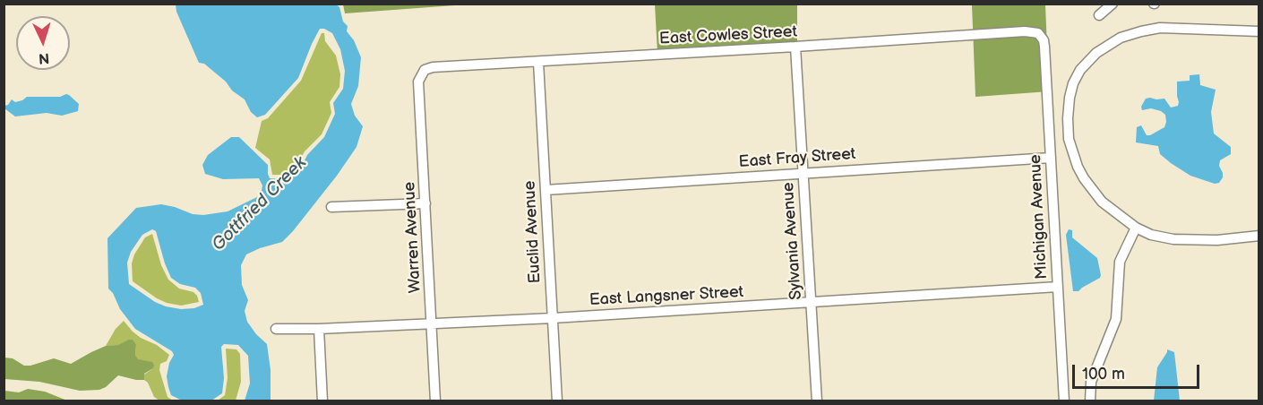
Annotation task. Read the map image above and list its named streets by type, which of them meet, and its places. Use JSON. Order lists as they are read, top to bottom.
{
  "streets": {
    "street": [
      "East Cowles Street",
      "East Fray Street",
      "Michigan Avenue",
      "Euclid Avenue",
      "Warren Avenue",
      "Sylvania Avenue",
      "East Langsner Street"
    ]
  },
  "crossings": [
    ["East Cowles Street", "Michigan Avenue"],
    ["East Cowles Street", "Euclid Avenue"],
    ["East Cowles Street", "Warren Avenue"],
    ["East Cowles Street", "Sylvania Avenue"],
    ["East Fray Street", "Michigan Avenue"],
    ["East Fray Street", "Euclid Avenue"],
    ["East Fray Street", "Sylvania Avenue"],
    ["Michigan Avenue", "East Langsner Street"],
    ["Euclid Avenue", "East Langsner Street"],
    ["Warren Avenue", "East Langsner Street"],
    ["Sylvania Avenue", "East Langsner Street"]
  ],
  "water": ["Gottfried Creek"],
  "scale_bar": "100 m",
  "north": "bottom"
}
